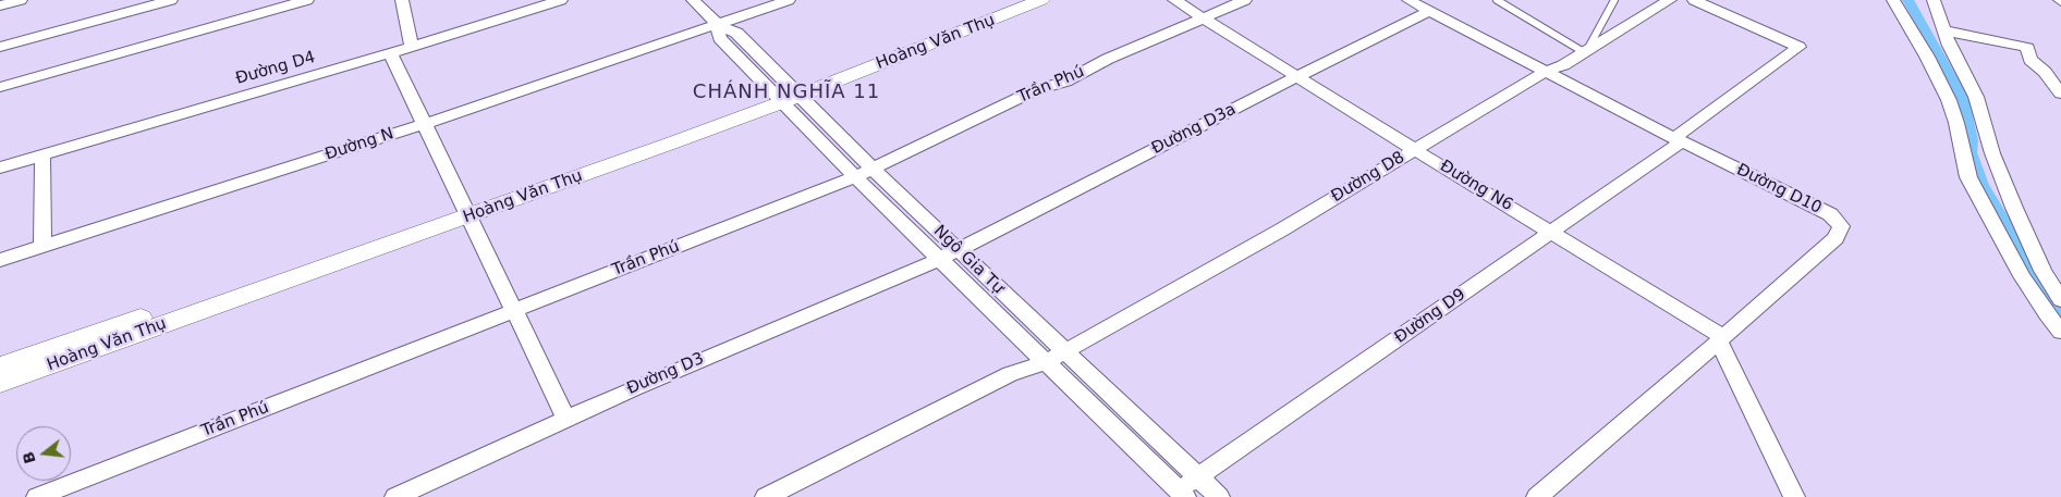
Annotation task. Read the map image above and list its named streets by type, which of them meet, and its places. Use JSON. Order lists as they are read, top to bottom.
{
  "streets": {
    "street": [
      "Hoàng Văn Thụ",
      "Đường D4",
      "Trần Phú",
      "Đường D3a",
      "Đường N",
      "Đường D8",
      "Đường N6",
      "Đường D10",
      "Ngô Gia Tự",
      "Đường D9",
      "Đường D3"
    ]
  },
  "crossings": [
    ["Hoàng Văn Thụ", "Ngô Gia Tự"],
    ["Trần Phú", "Đường N6"],
    ["Trần Phú", "Ngô Gia Tự"],
    ["Đường D3a", "Đường N6"],
    ["Đường D3a", "Đường D10"],
    ["Đường D3a", "Ngô Gia Tự"],
    ["Đường D3a", "Đường D3"],
    ["Đường N", "Ngô Gia Tự"],
    ["Đường D8", "Đường N6"],
    ["Đường D8", "Đường D10"],
    ["Đường D8", "Ngô Gia Tự"],
    ["Đường N6", "Đường D10"],
    ["Đường N6", "Đường D9"],
    ["Đường D10", "Đường D9"],
    ["Ngô Gia Tự", "Đường D9"],
    ["Ngô Gia Tự", "Đường D3"]
  ],
  "districts": ["CHÁNH NGHĨA 11"],
  "north": "left"
}
